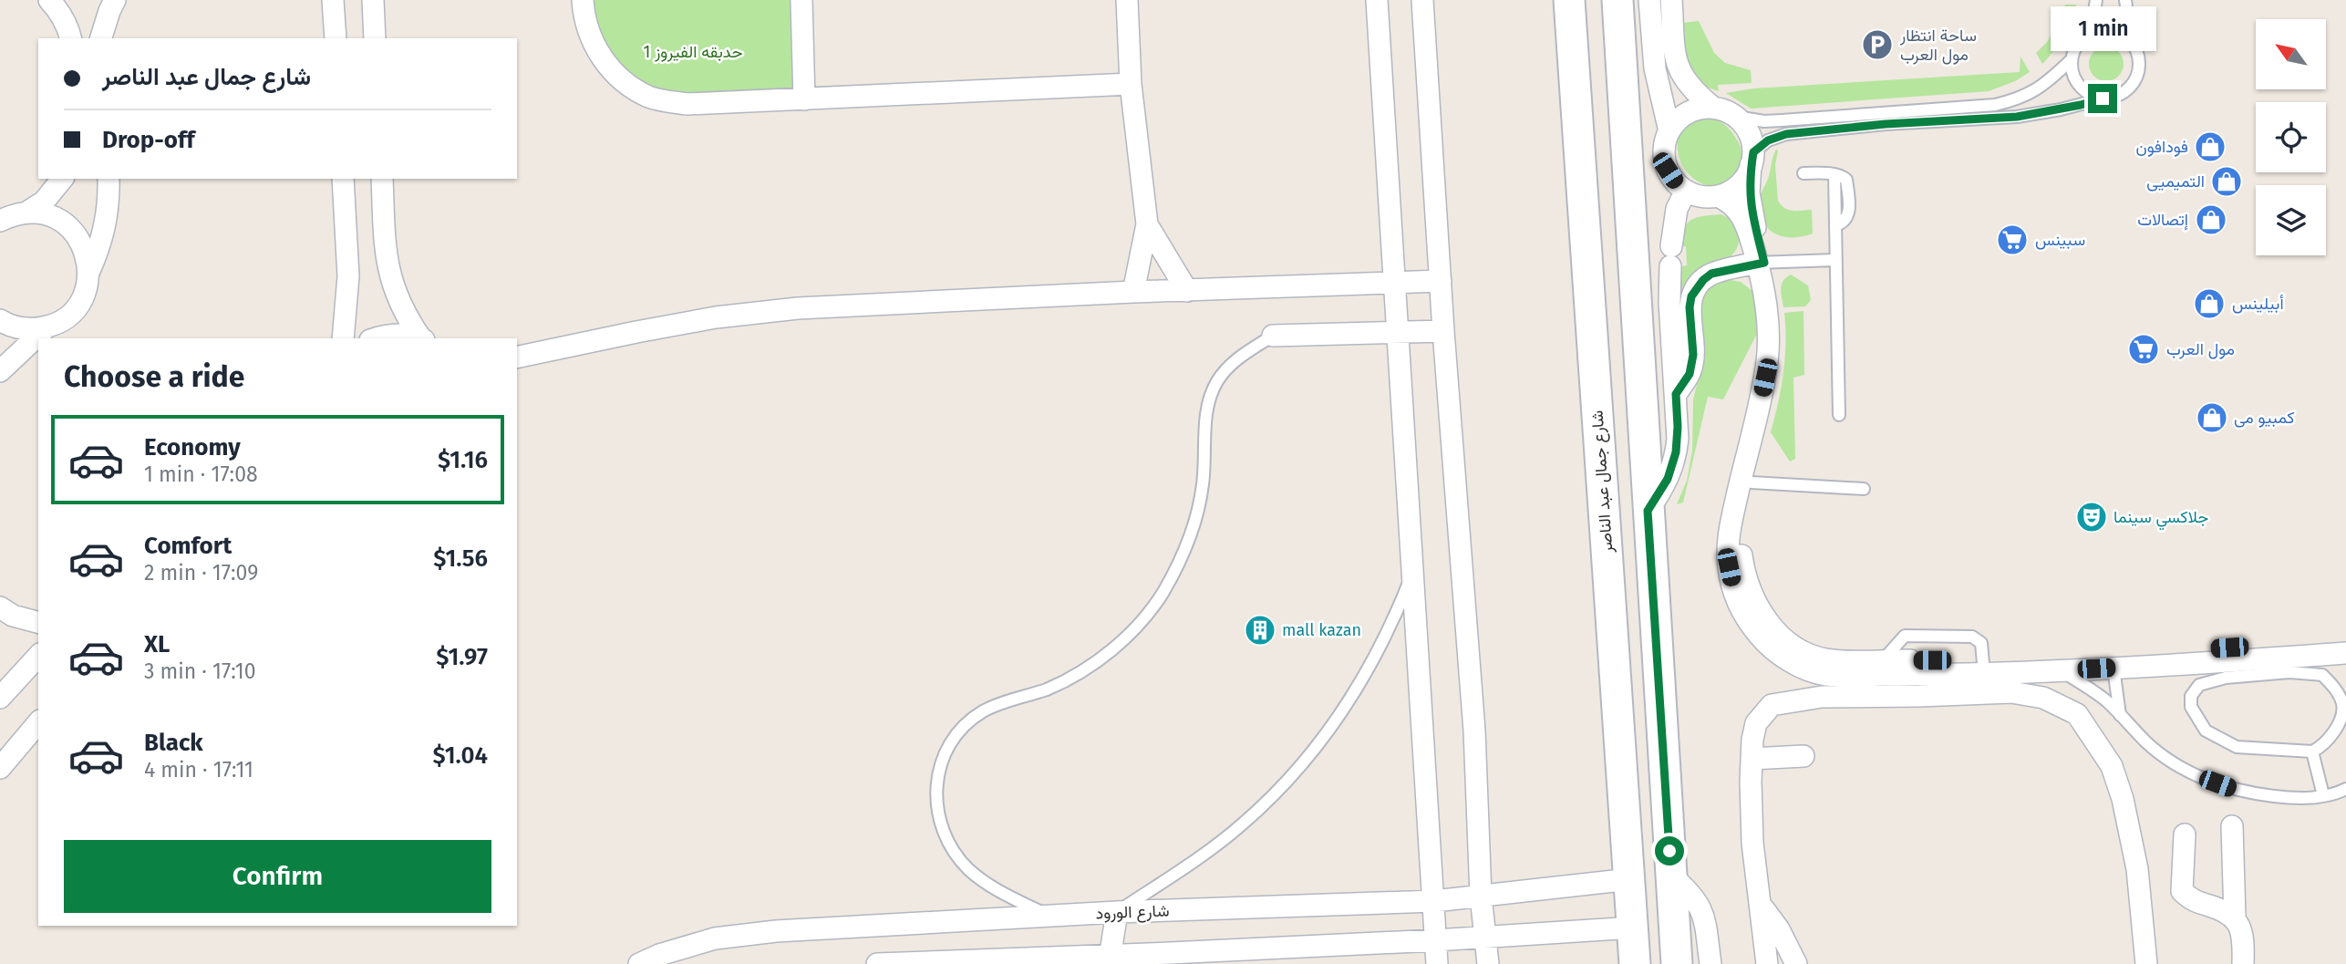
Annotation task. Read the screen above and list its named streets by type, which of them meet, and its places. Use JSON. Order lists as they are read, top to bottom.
{
  "streets": {
    "main road": ["شارع جمال عبد الناصر"],
    "street": ["شارع الورود"]
  },
  "crossings": [
    ["شارع جمال عبد الناصر", "شارع الورود"]
  ],
  "parks": ["حدبقه الفيروز 1"],
  "places": {
    "parking": ["ساحة انتظار مول العرب"],
    "shop": [
      "فودافون",
      "التميميى",
      "إتصالات",
      "أبيلينس",
      "كمبيو مى"
    ],
    "supermarket": ["سبينس", "مول العرب"],
    "theatre": ["جلاكسي سينما"],
    "building": ["mall kazan"]
  },
  "north": "top left",
  "page": {
    "bubble": "1 min",
    "banner": ["شارع جمال عبد الناصر", "Drop-off"],
    "heading": "Choose a ride",
    "list": [
      {
        "name": "Economy",
        "note": "1 min · 17:08",
        "value": "$1.16"
      },
      {
        "name": "Comfort",
        "note": "2 min · 17:09",
        "value": "$1.56"
      },
      {
        "name": "XL",
        "note": "3 min · 17:10",
        "value": "$1.97"
      },
      {
        "name": "Black",
        "note": "4 min · 17:11",
        "value": "$1.04"
      }
    ],
    "buttons": "Confirm"
  }
}
